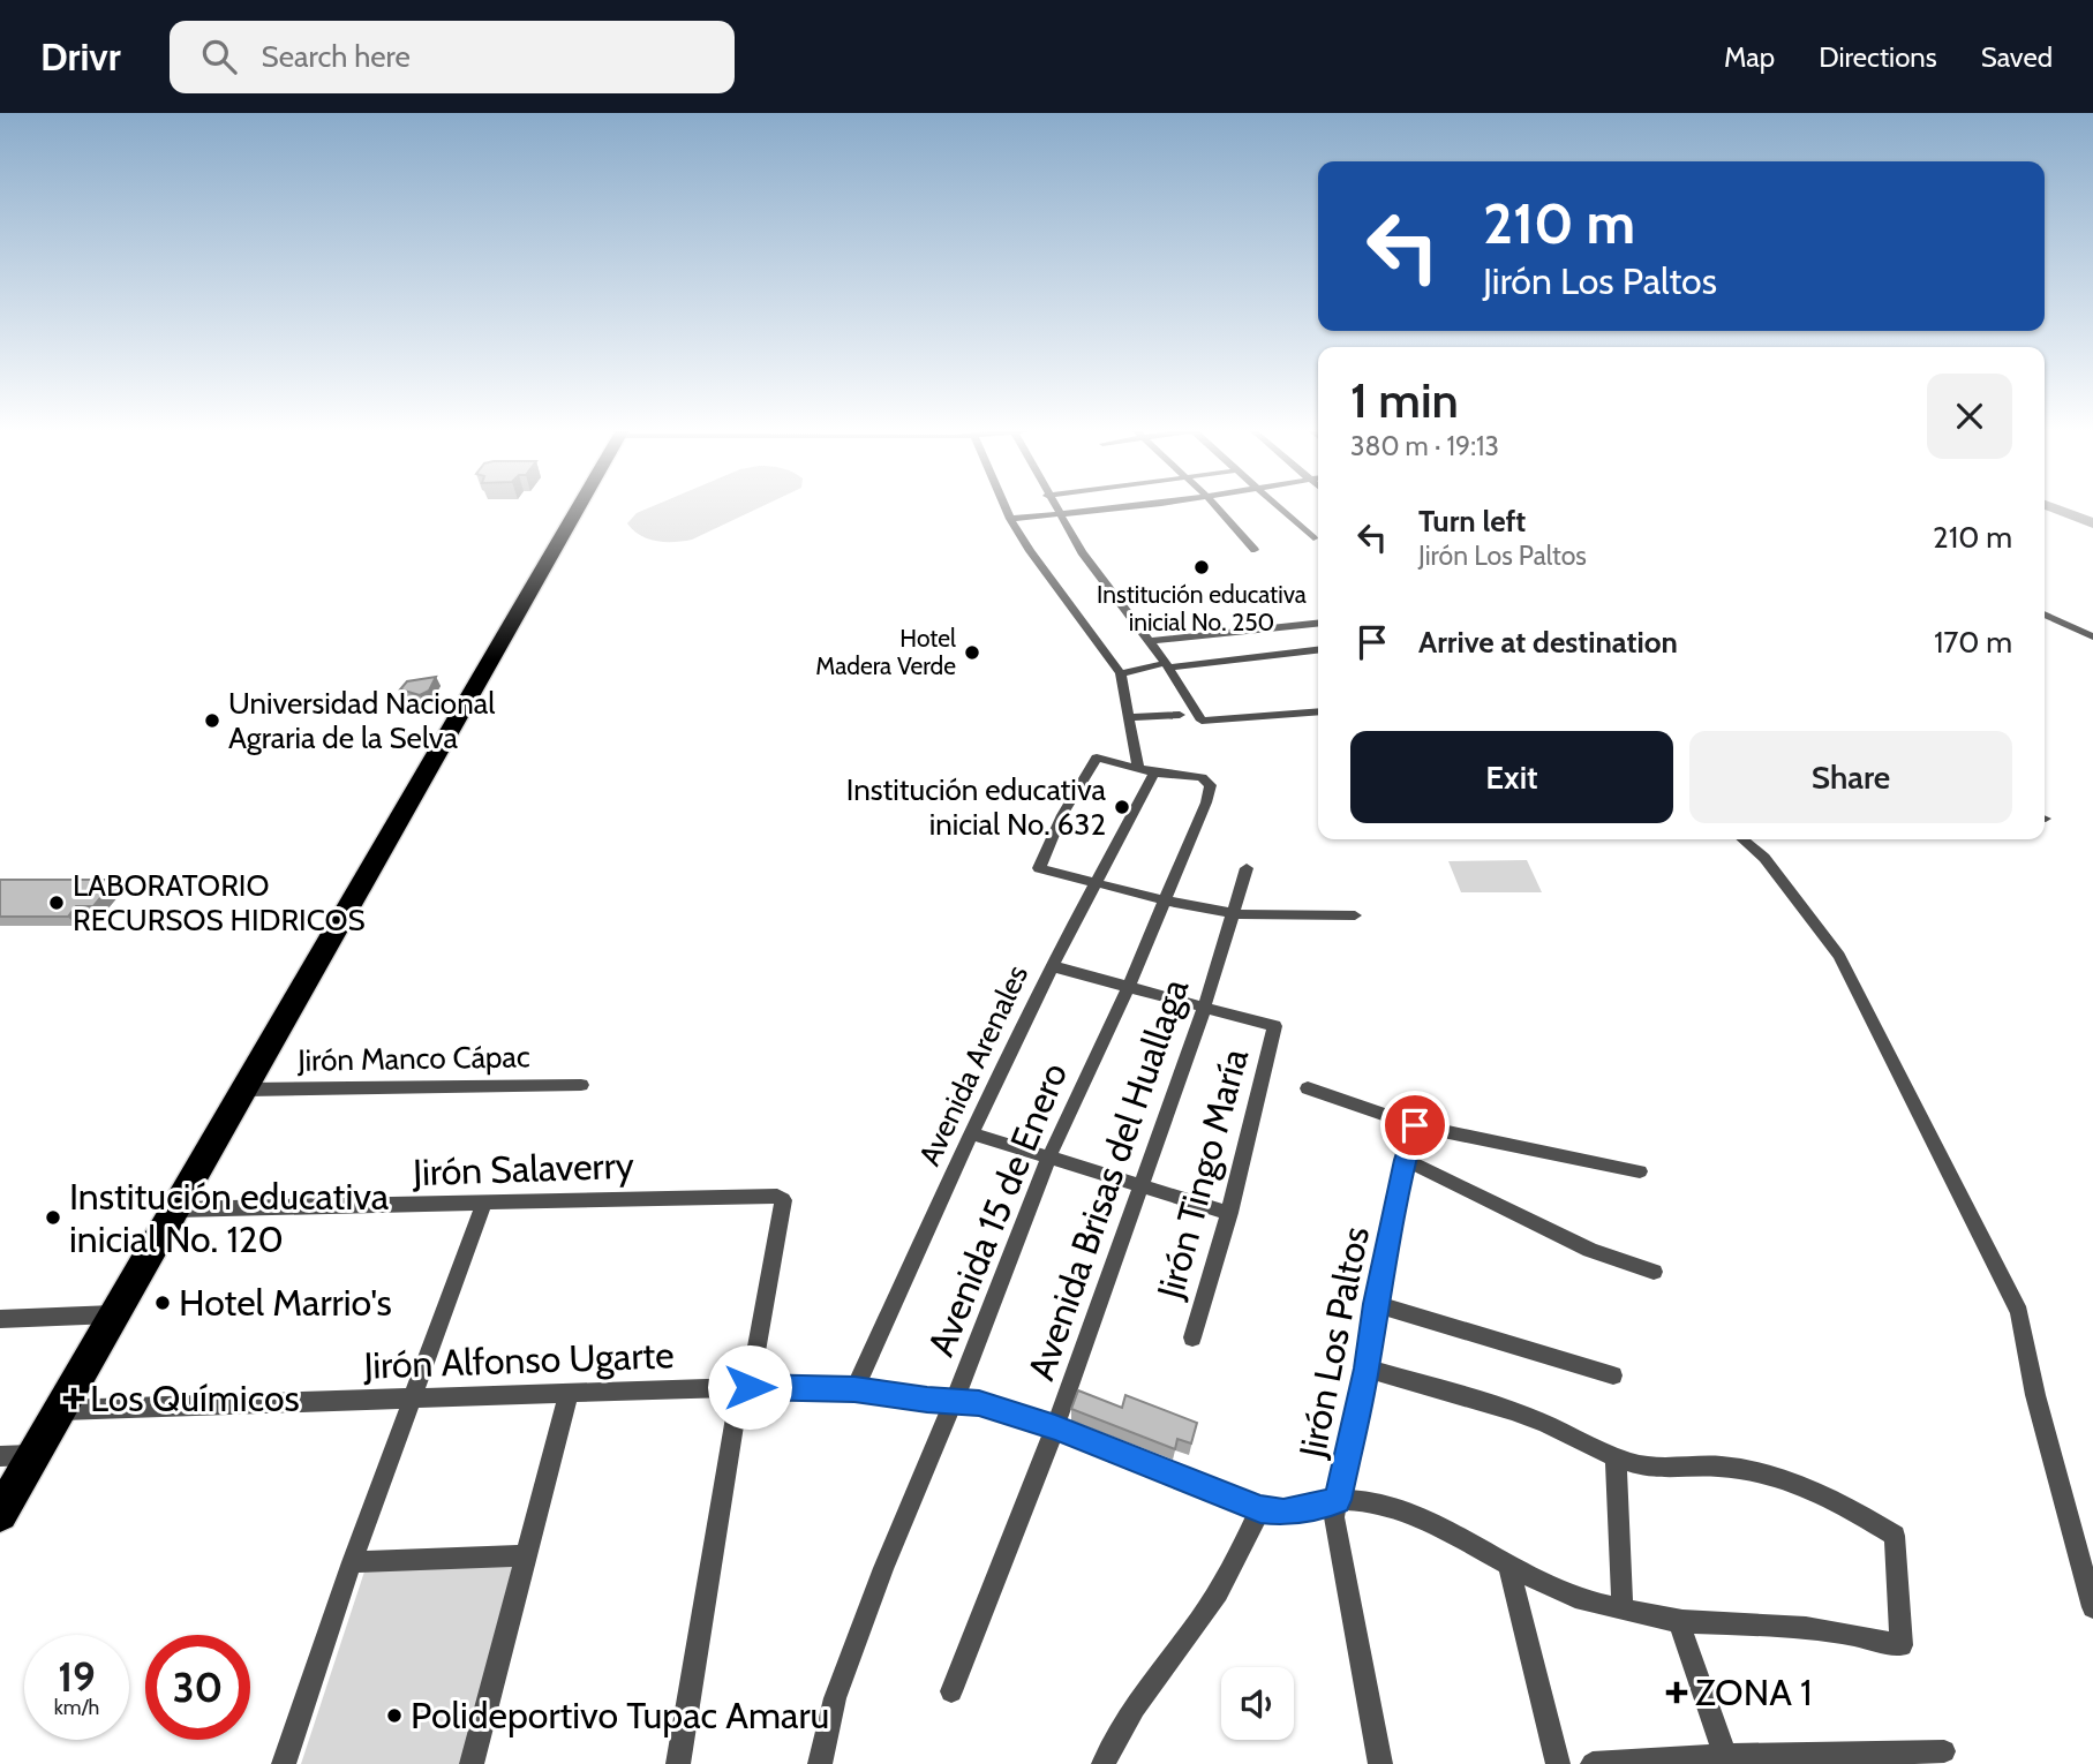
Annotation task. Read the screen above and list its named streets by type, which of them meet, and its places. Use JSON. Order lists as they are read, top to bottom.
{
  "streets": {
    "street": [
      "Jirón Manco Cápac",
      "Avenida Arenales",
      "Jirón Salaverry",
      "Jirón Tingo María",
      "Avenida Brisas del Huallaga",
      "Avenida 15 de Enero",
      "Jirón Los Paltos",
      "Jirón Alfonso Ugarte"
    ]
  },
  "crossings": [
    ["Avenida Arenales", "Avenida 15 de Enero"],
    ["Avenida Arenales", "Jirón Alfonso Ugarte"],
    ["Jirón Salaverry", "Jirón Alfonso Ugarte"],
    ["Avenida Brisas del Huallaga", "Jirón Alfonso Ugarte"],
    ["Avenida 15 de Enero", "Jirón Alfonso Ugarte"],
    ["Jirón Los Paltos", "Jirón Alfonso Ugarte"]
  ],
  "places": {
    "other": [
      "Institución educativa inicial No. 250",
      "Hotel Madera Verde",
      "Universidad Nacional Agraria de la Selva",
      "Institución educativa inicial No. 632",
      "LABORATORIO RECURSOS HIDRICOS",
      "Institución educativa inicial No. 120",
      "Hotel Marrio's",
      "Polideportivo Tupac Amaru"
    ],
    "health": ["Los Químicos", "ZONA 1"]
  },
  "page": {
    "header": "Drivr",
    "search": "Search here",
    "nav": ["Map", "Directions", "Saved"],
    "turn": ["210 m", "Jirón Los Paltos"],
    "heading": ["1 min", "380 m · 19:13"],
    "list": [
      {
        "name": "Turn left",
        "note": "Jirón Los Paltos",
        "value": "210 m"
      },
      {
        "name": "Arrive at destination",
        "value": "170 m"
      }
    ],
    "buttons": ["Exit", "Share"],
    "speed": "19 km/h",
    "limit": "30"
  }
}
